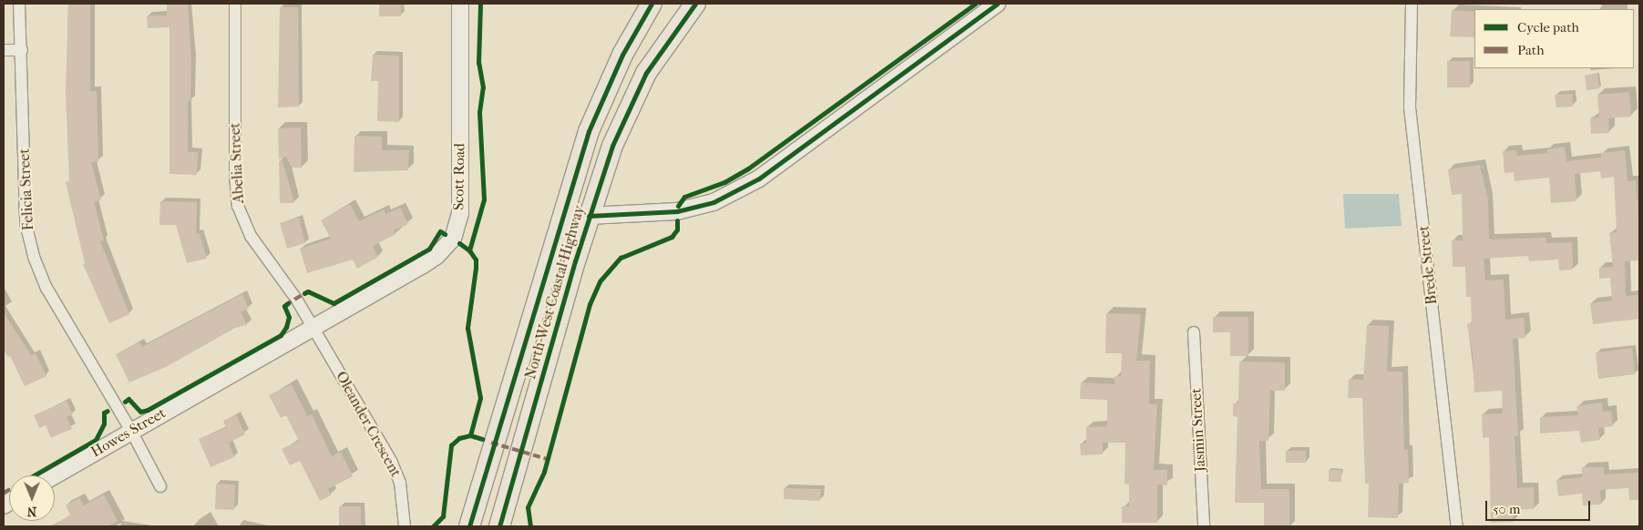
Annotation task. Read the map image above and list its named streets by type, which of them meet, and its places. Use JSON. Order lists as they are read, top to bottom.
{
  "streets": {
    "highway": ["North West Coastal Highway"],
    "street": [
      "Abelia Street",
      "Scott Road",
      "Felicia Street",
      "Brede Street",
      "Oleander Crescent",
      "Jasmin Street",
      "Howes Street"
    ]
  },
  "crossings": [
    ["Abelia Street", "Scott Road"],
    ["Abelia Street", "Oleander Crescent"],
    ["Abelia Street", "Howes Street"],
    ["Scott Road", "Oleander Crescent"],
    ["Scott Road", "Howes Street"],
    ["Felicia Street", "Howes Street"],
    ["Oleander Crescent", "Howes Street"]
  ],
  "legend": ["Cycle path", "Path"],
  "scale_bar": "50 m",
  "north": "bottom"
}
